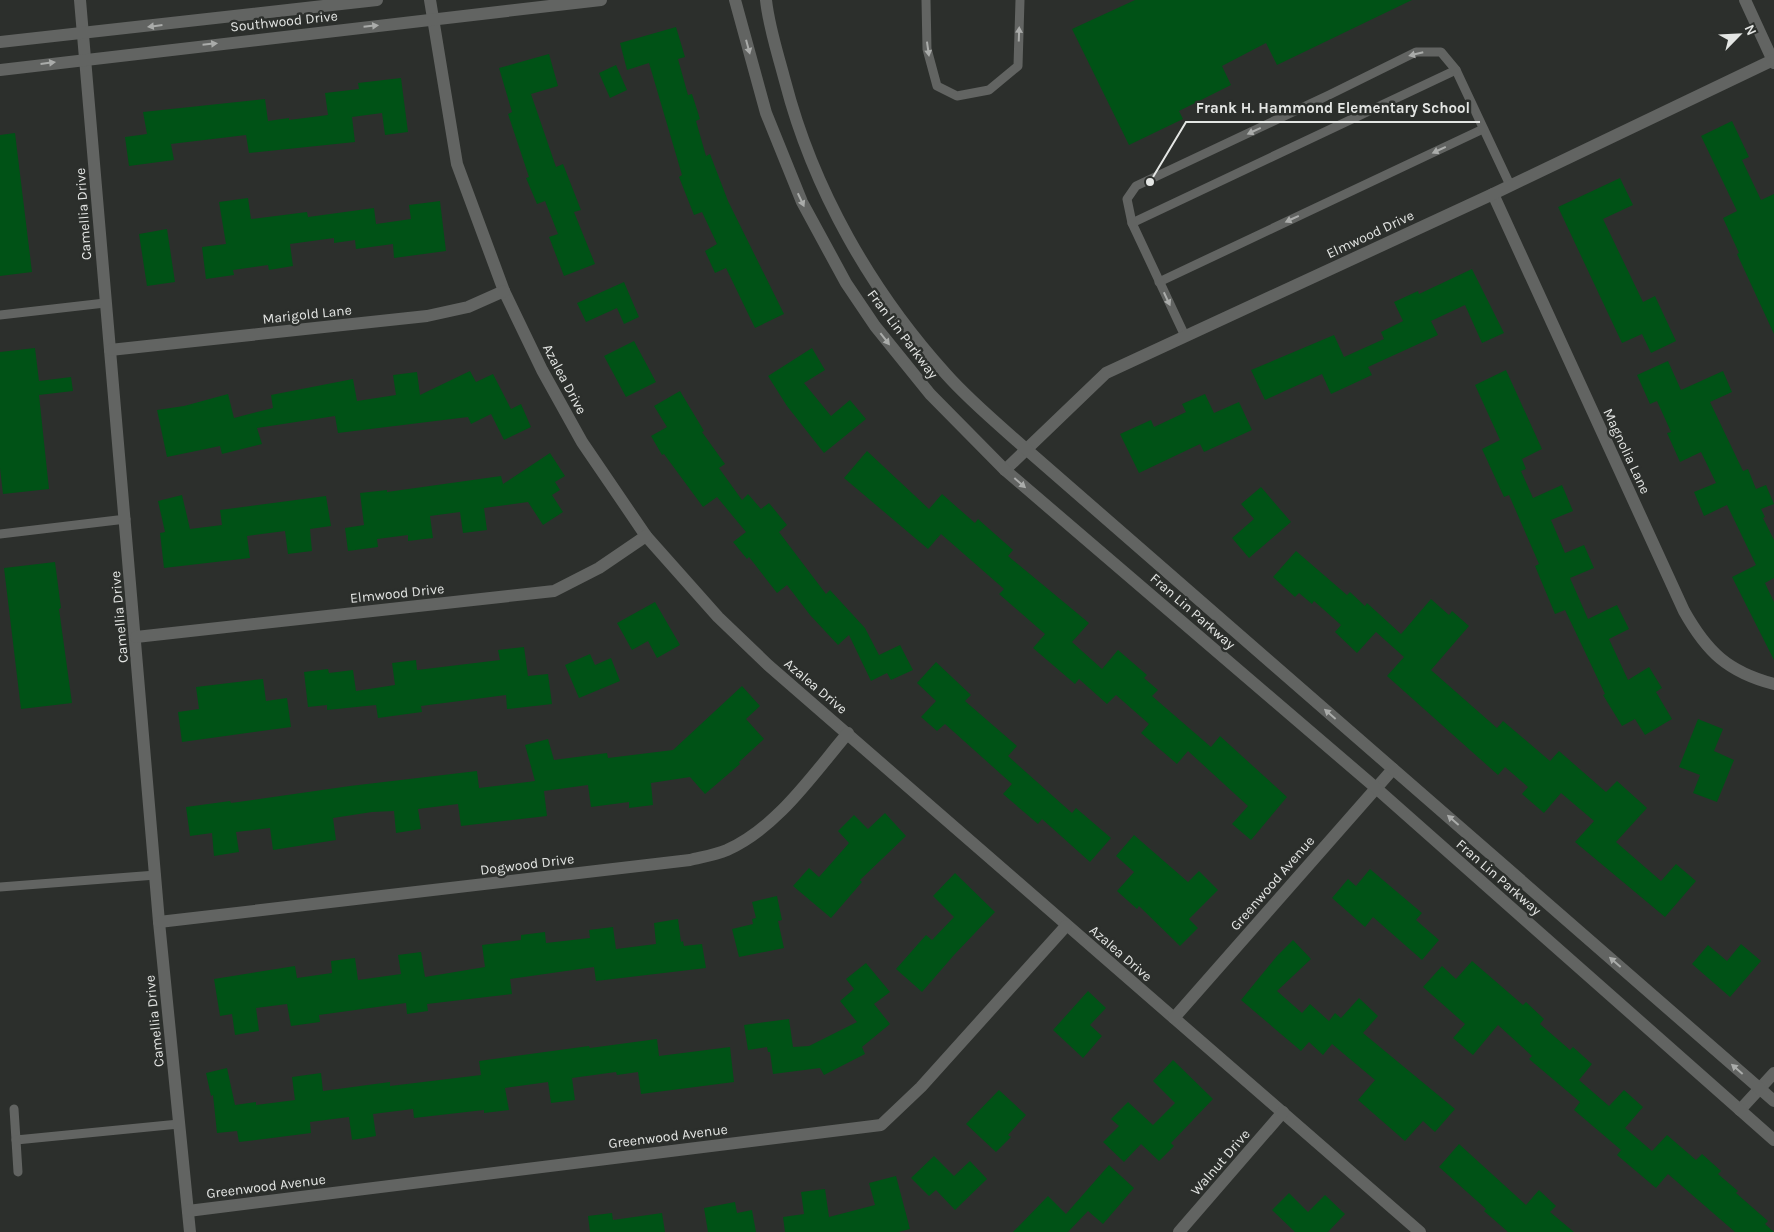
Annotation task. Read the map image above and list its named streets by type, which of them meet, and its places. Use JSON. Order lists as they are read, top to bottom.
{
  "streets": {
    "street": [
      "Southwood Drive",
      "Camellia Drive",
      "Elmwood Drive",
      "Marigold Lane",
      "Fran Lin Parkway",
      "Azalea Drive",
      "Magnolia Lane",
      "Dogwood Drive",
      "Greenwood Avenue",
      "Walnut Drive"
    ]
  },
  "crossings": [
    ["Southwood Drive", "Camellia Drive"],
    ["Southwood Drive", "Azalea Drive"],
    ["Camellia Drive", "Elmwood Drive"],
    ["Camellia Drive", "Marigold Lane"],
    ["Camellia Drive", "Dogwood Drive"],
    ["Camellia Drive", "Greenwood Avenue"],
    ["Elmwood Drive", "Fran Lin Parkway"],
    ["Elmwood Drive", "Azalea Drive"],
    ["Elmwood Drive", "Magnolia Lane"],
    ["Marigold Lane", "Azalea Drive"],
    ["Fran Lin Parkway", "Greenwood Avenue"],
    ["Azalea Drive", "Dogwood Drive"],
    ["Azalea Drive", "Greenwood Avenue"],
    ["Azalea Drive", "Walnut Drive"]
  ],
  "places": ["Frank H. Hammond Elementary School"],
  "north": "top right"
}
